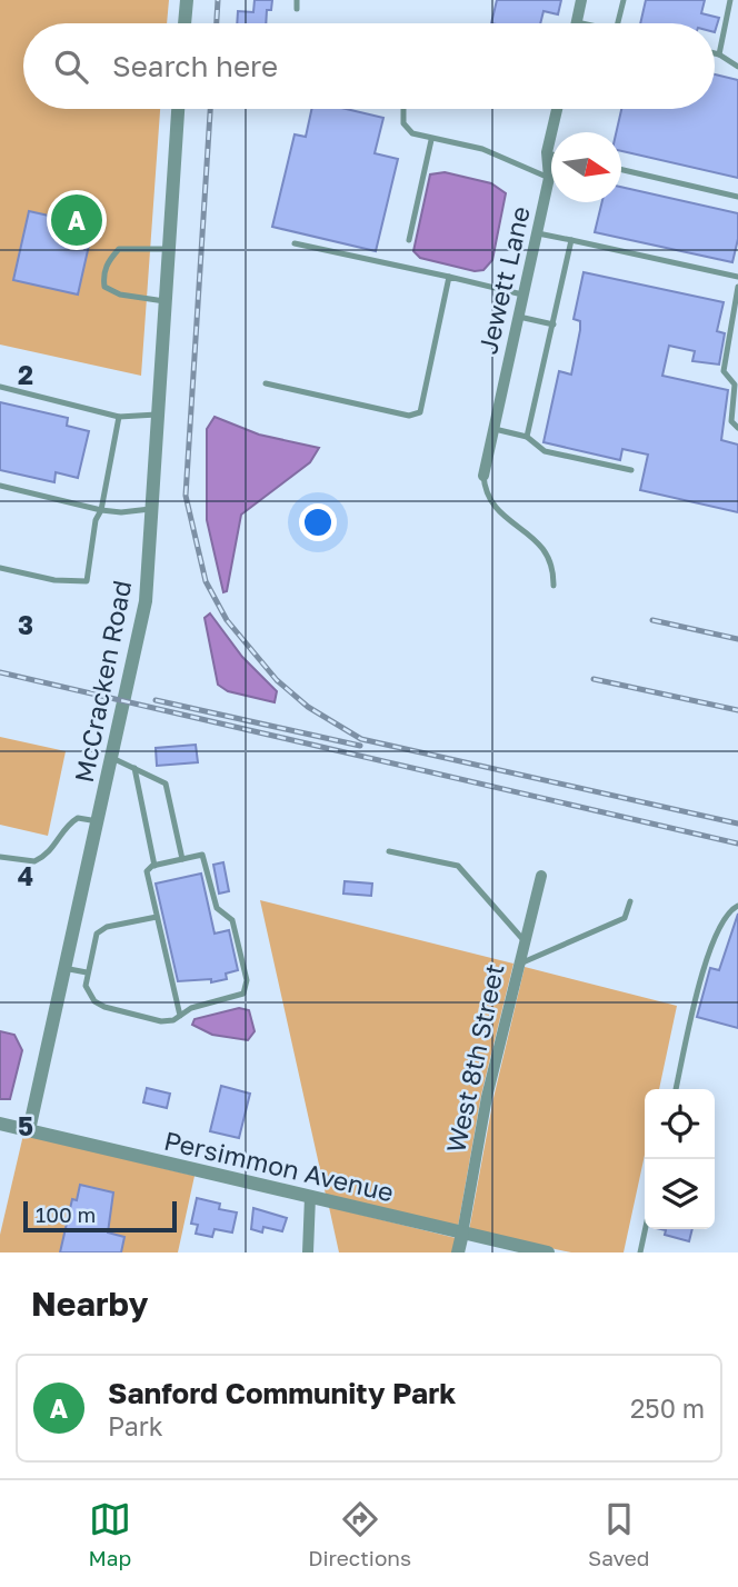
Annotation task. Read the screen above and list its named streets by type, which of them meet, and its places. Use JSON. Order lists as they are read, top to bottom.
{
  "streets": {
    "street": [
      "Jewett Lane",
      "McCracken Road",
      "West 8th Street",
      "Persimmon Avenue"
    ]
  },
  "crossings": [
    ["McCracken Road", "Persimmon Avenue"],
    ["West 8th Street", "Persimmon Avenue"]
  ],
  "scale_bar": "100 m",
  "north": "right",
  "page": {
    "search": "Search here",
    "pins": "A",
    "scale": "100 m",
    "heading": "Nearby",
    "list": [
      {
        "mark": "A",
        "name": "Sanford Community Park",
        "note": "Park",
        "value": "250 m"
      }
    ],
    "nav": ["Map", "Directions", "Saved"]
  },
  "grid": {
    "rows": [
      "2",
      "3",
      "4",
      "5"
    ]
  }
}
